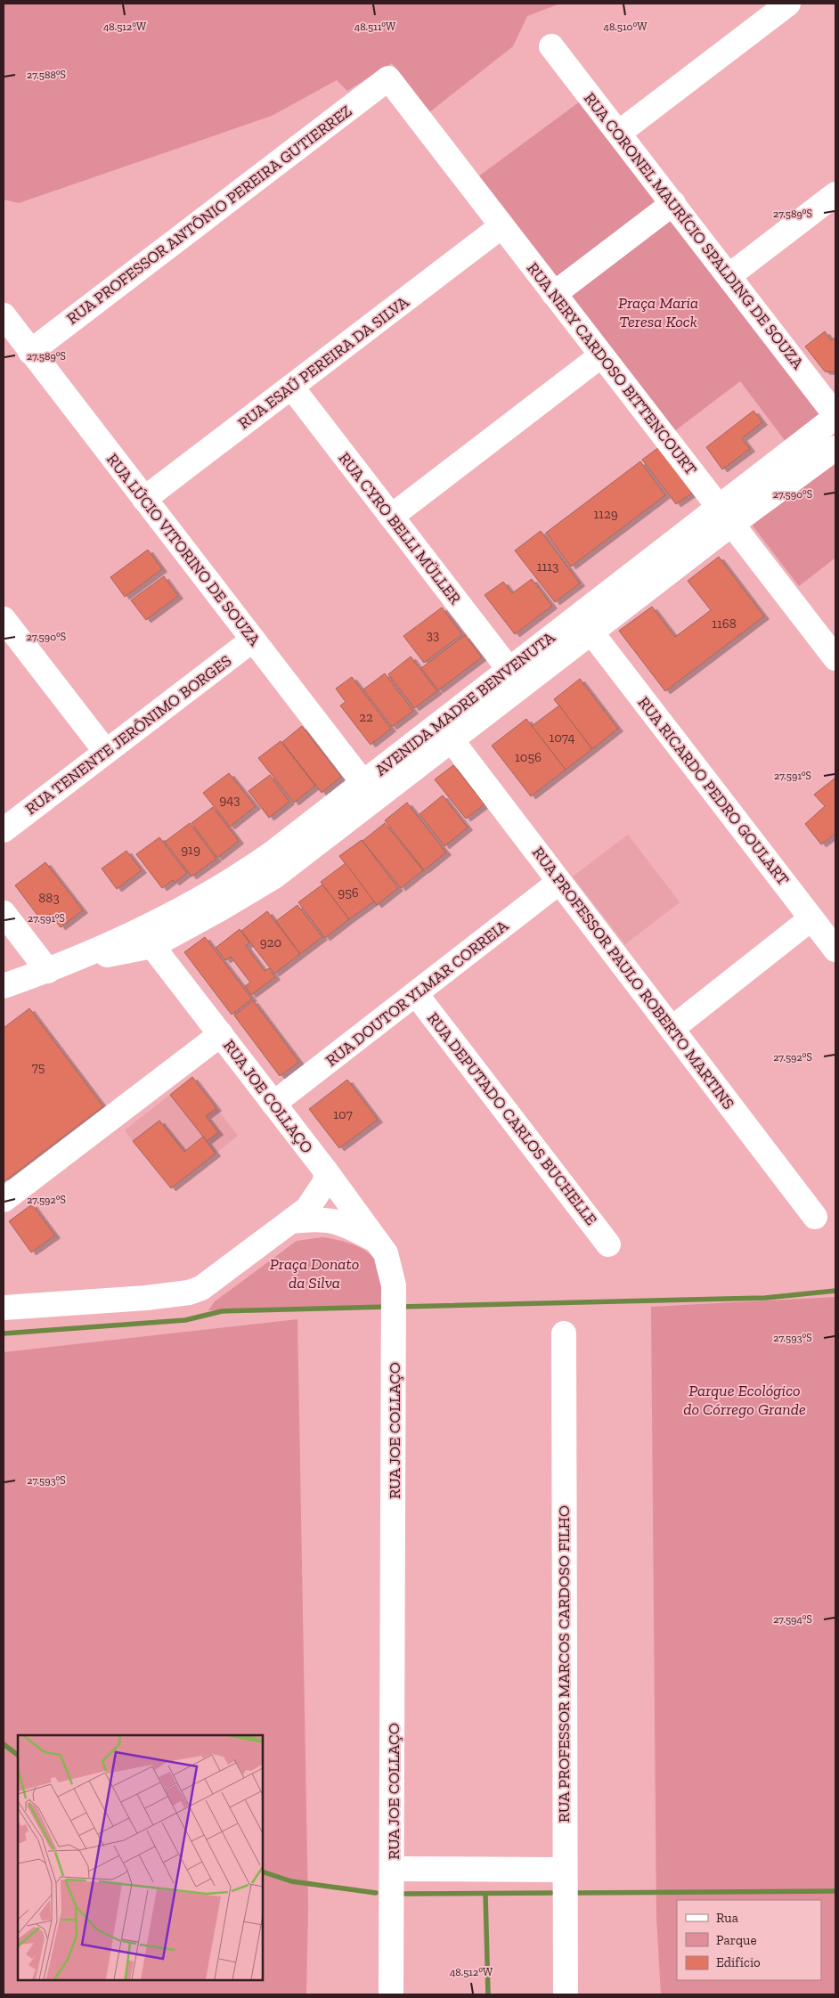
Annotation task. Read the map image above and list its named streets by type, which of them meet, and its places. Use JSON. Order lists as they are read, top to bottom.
{
  "streets": {
    "street": [
      "RUA PROFESSOR ANTÔNIO PEREIRA GUTIERREZ",
      "RUA CORONEL MAURÍCIO SPALDING DE SOUZA",
      "RUA ESAÚ PEREIRA DA SILVA",
      "RUA NERY CARDOSO BITTENCOURT",
      "RUA CYRO BELLI MÜLLER",
      "RUA LÚCIO VITORINO DE SOUZA",
      "AVENIDA MADRE BENVENUTA",
      "RUA TENENTE JERÔNIMO BORGES",
      "RUA RICARDO PEDRO GOULART",
      "RUA PROFESSOR PAULO ROBERTO MARTINS",
      "RUA DOUTOR YLMAR CORREIA",
      "RUA JOE COLLAÇO",
      "RUA DEPUTADO CARLOS BUCHELLE",
      "RUA PROFESSOR MARCOS CARDOSO FILHO"
    ]
  },
  "crossings": [
    ["RUA PROFESSOR ANTÔNIO PEREIRA GUTIERREZ", "RUA NERY CARDOSO BITTENCOURT"],
    ["RUA PROFESSOR ANTÔNIO PEREIRA GUTIERREZ", "RUA LÚCIO VITORINO DE SOUZA"],
    ["RUA CORONEL MAURÍCIO SPALDING DE SOUZA", "AVENIDA MADRE BENVENUTA"],
    ["RUA ESAÚ PEREIRA DA SILVA", "RUA NERY CARDOSO BITTENCOURT"],
    ["RUA ESAÚ PEREIRA DA SILVA", "RUA CYRO BELLI MÜLLER"],
    ["RUA ESAÚ PEREIRA DA SILVA", "RUA LÚCIO VITORINO DE SOUZA"],
    ["RUA NERY CARDOSO BITTENCOURT", "AVENIDA MADRE BENVENUTA"],
    ["RUA CYRO BELLI MÜLLER", "AVENIDA MADRE BENVENUTA"],
    ["RUA LÚCIO VITORINO DE SOUZA", "AVENIDA MADRE BENVENUTA"],
    ["RUA LÚCIO VITORINO DE SOUZA", "RUA TENENTE JERÔNIMO BORGES"],
    ["AVENIDA MADRE BENVENUTA", "RUA RICARDO PEDRO GOULART"],
    ["AVENIDA MADRE BENVENUTA", "RUA PROFESSOR PAULO ROBERTO MARTINS"],
    ["AVENIDA MADRE BENVENUTA", "RUA JOE COLLAÇO"],
    ["RUA PROFESSOR PAULO ROBERTO MARTINS", "RUA DOUTOR YLMAR CORREIA"],
    ["RUA DOUTOR YLMAR CORREIA", "RUA JOE COLLAÇO"],
    ["RUA DOUTOR YLMAR CORREIA", "RUA DEPUTADO CARLOS BUCHELLE"]
  ],
  "parks": ["Praça Maria Teresa Kock", "Praça Donato da Silva", "Parque Ecológico do Córrego Grande"],
  "house_numbers": [
    "1129",
    "1113",
    "1168",
    "33",
    "22",
    "1074",
    "1056",
    "943",
    "919",
    "956",
    "883",
    "920",
    "75",
    "107"
  ],
  "legend": ["Rua", "Parque", "Edifício"],
  "coordinates": [
    "48.512°W",
    "48.511°W",
    "48.510°W",
    "27.588°S",
    "27.589°S",
    "27.590°S",
    "27.591°S",
    "27.592°S",
    "27.593°S",
    "27.594°S"
  ]
}
